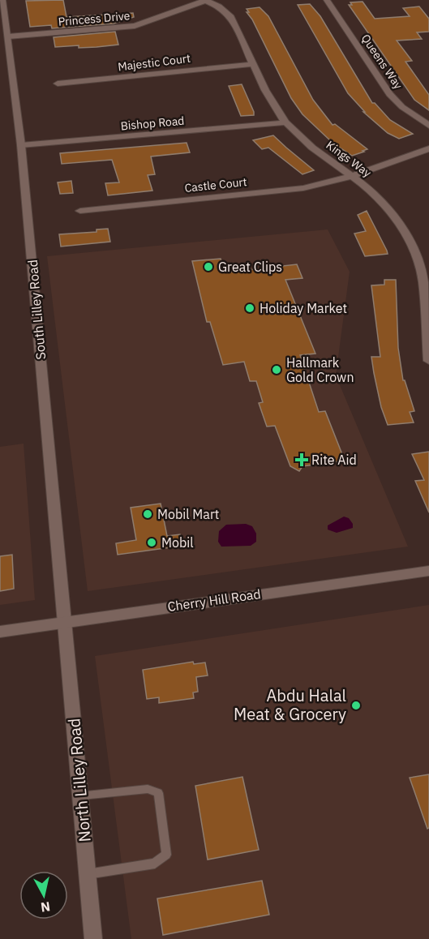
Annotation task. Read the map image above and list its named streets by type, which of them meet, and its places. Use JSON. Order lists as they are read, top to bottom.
{
  "streets": {
    "street": [
      "Princess Drive",
      "Queens Way",
      "Majestic Court",
      "Bishop Road",
      "Kings Way",
      "Castle Court",
      "South Lilley Road",
      "Cherry Hill Road",
      "North Lilley Road"
    ]
  },
  "crossings": [
    ["Princess Drive", "Kings Way"],
    ["Princess Drive", "South Lilley Road"],
    ["Majestic Court", "Kings Way"],
    ["Bishop Road", "Kings Way"],
    ["Bishop Road", "South Lilley Road"],
    ["Kings Way", "Castle Court"],
    ["South Lilley Road", "Cherry Hill Road"],
    ["South Lilley Road", "North Lilley Road"],
    ["Cherry Hill Road", "North Lilley Road"]
  ],
  "places": {
    "other": [
      "Great Clips",
      "Holiday Market",
      "Hallmark Gold Crown",
      "Mobil Mart",
      "Mobil",
      "Abdu Halal Meat & Grocery"
    ],
    "health": ["Rite Aid"]
  },
  "north": "bottom"
}
